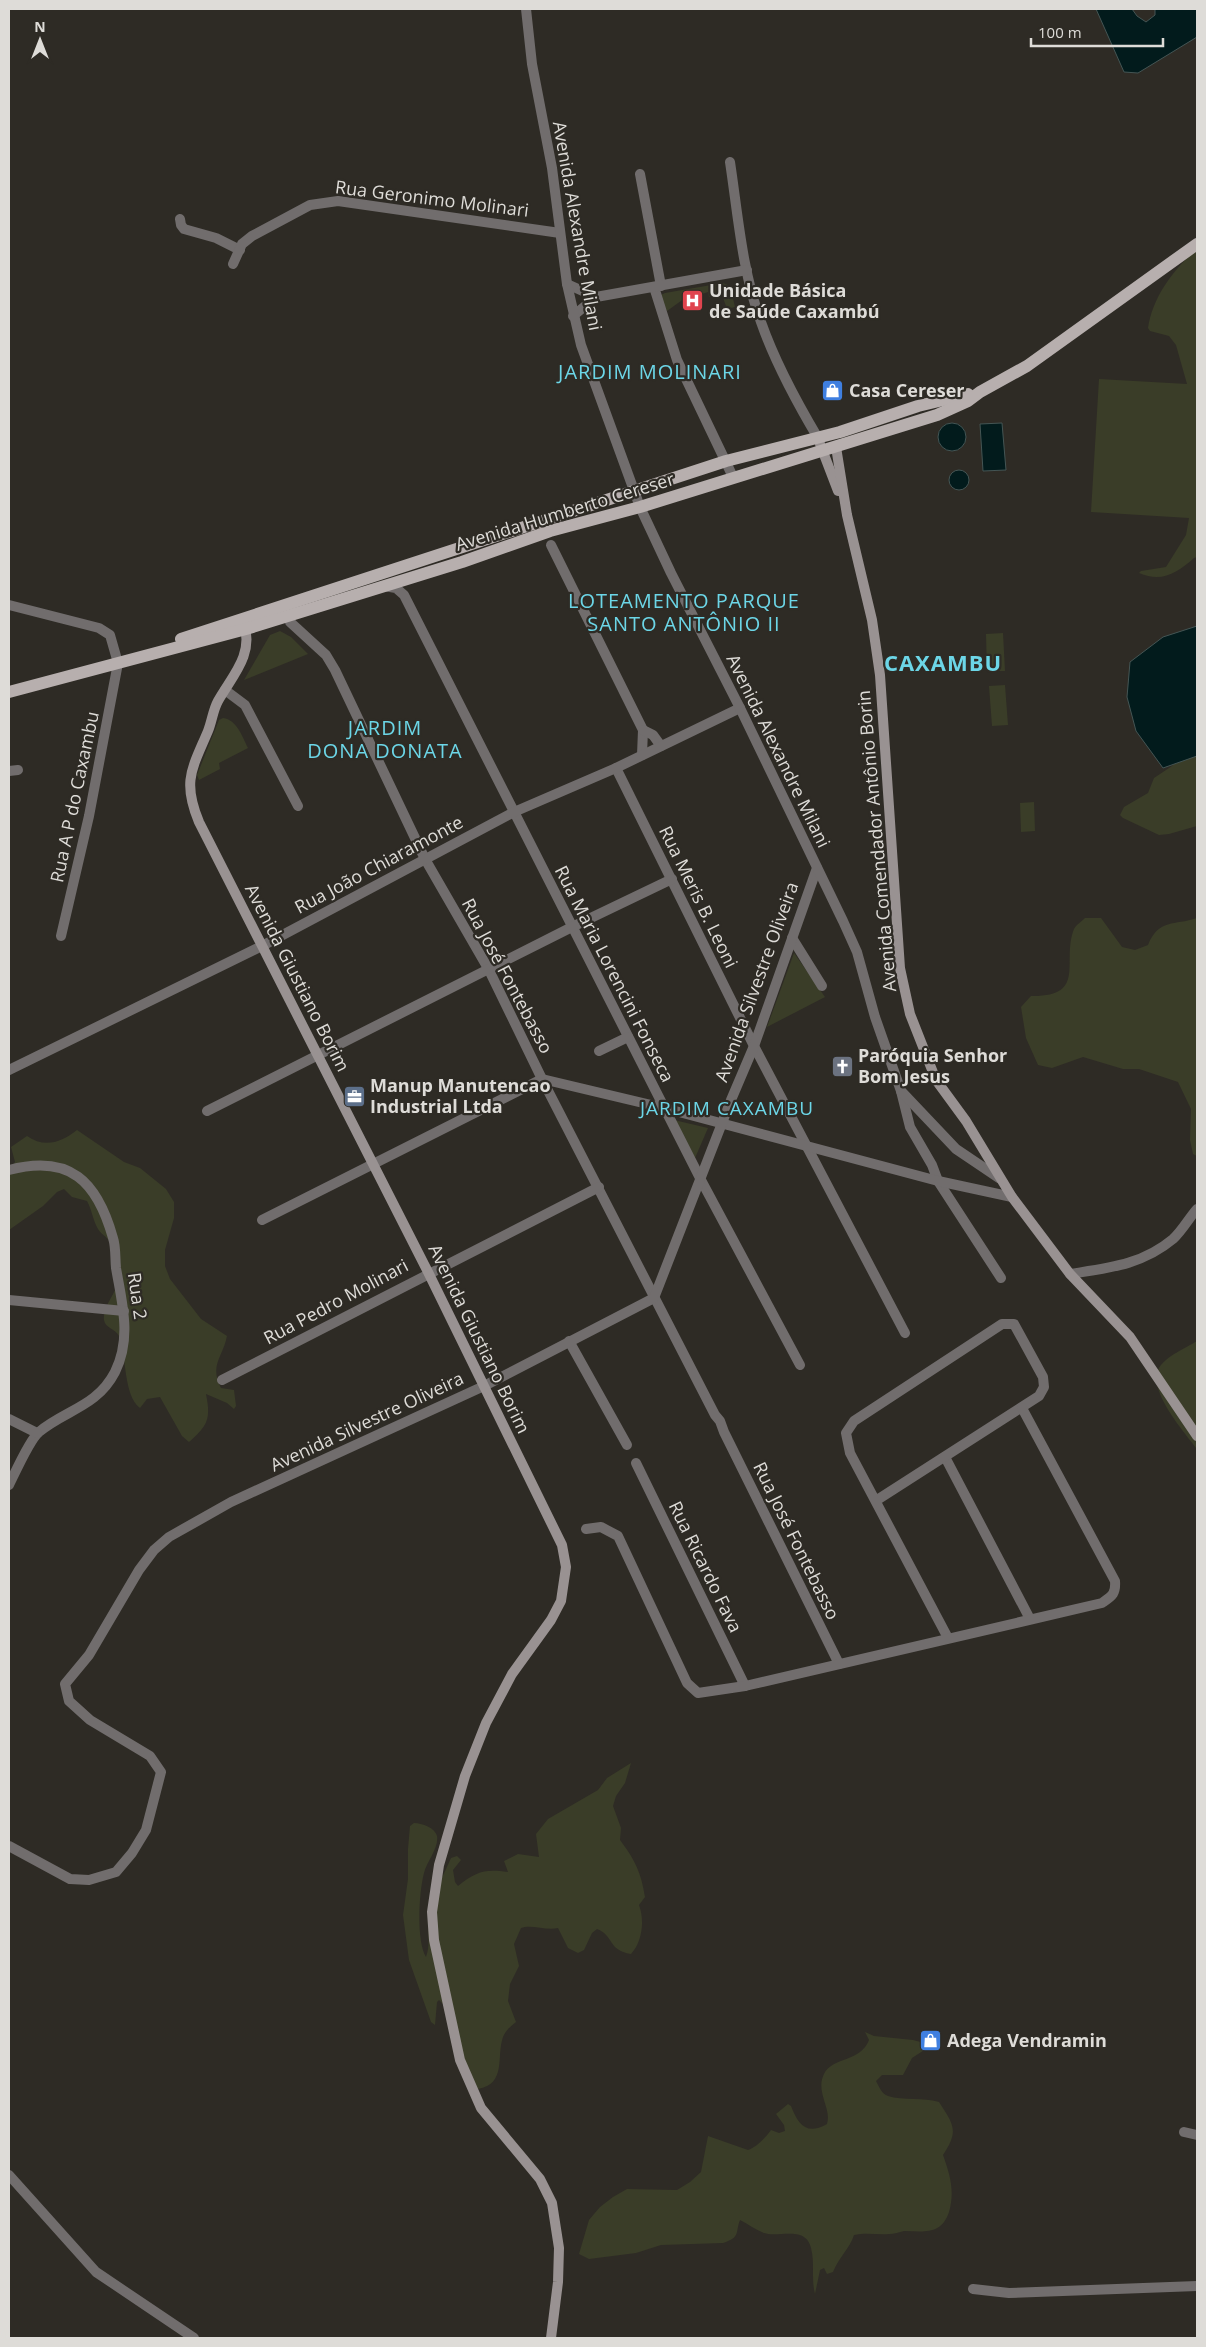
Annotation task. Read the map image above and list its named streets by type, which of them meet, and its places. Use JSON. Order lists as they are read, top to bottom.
{
  "streets": {
    "main road": ["Avenida Humberto Cereser", "Avenida Comendador Antônio Borin", "Avenida Giustiano Borim"],
    "street": [
      "Rua Geronimo Molinari",
      "Avenida Alexandre Milani",
      "Rua A P do Caxambu",
      "Rua João Chiaramonte",
      "Rua Meris B. Leoni",
      "Rua Maria Lorencini Fonseca",
      "Rua José Fontebasso",
      "Avenida Silvestre Oliveira",
      "Rua 2",
      "Rua Pedro Molinari",
      "Rua Ricardo Fava"
    ]
  },
  "crossings": [
    ["Rua Geronimo Molinari", "Avenida Alexandre Milani"],
    ["Avenida Alexandre Milani", "Avenida Humberto Cereser"],
    ["Avenida Alexandre Milani", "Avenida Comendador Antônio Borin"],
    ["Avenida Alexandre Milani", "Rua João Chiaramonte"],
    ["Avenida Alexandre Milani", "Avenida Silvestre Oliveira"],
    ["Avenida Humberto Cereser", "Rua A P do Caxambu"],
    ["Avenida Humberto Cereser", "Avenida Comendador Antônio Borin"],
    ["Avenida Humberto Cereser", "Rua José Fontebasso"],
    ["Avenida Humberto Cereser", "Avenida Giustiano Borim"],
    ["Rua João Chiaramonte", "Rua Meris B. Leoni"],
    ["Rua João Chiaramonte", "Rua Maria Lorencini Fonseca"],
    ["Rua João Chiaramonte", "Rua José Fontebasso"],
    ["Rua João Chiaramonte", "Avenida Giustiano Borim"],
    ["Rua Meris B. Leoni", "Avenida Silvestre Oliveira"],
    ["Rua Maria Lorencini Fonseca", "Avenida Silvestre Oliveira"],
    ["Rua José Fontebasso", "Avenida Silvestre Oliveira"],
    ["Rua José Fontebasso", "Rua Pedro Molinari"],
    ["Avenida Giustiano Borim", "Avenida Silvestre Oliveira"],
    ["Avenida Giustiano Borim", "Rua Pedro Molinari"]
  ],
  "districts": [
    "JARDIM MOLINARI",
    "LOTEAMENTO PARQUE SANTO ANTÔNIO II",
    "CAXAMBU",
    "JARDIM DONA DONATA",
    "JARDIM CAXAMBU"
  ],
  "places": {
    "hospital": ["Unidade Básica de Saúde Caxambú"],
    "shop": ["Casa Cereser", "Adega Vendramin"],
    "church": ["Paróquia Senhor Bom Jesus"],
    "office": ["Manup Manutencao Industrial Ltda"]
  },
  "scale_bar": "100 m",
  "north": "top"
}
